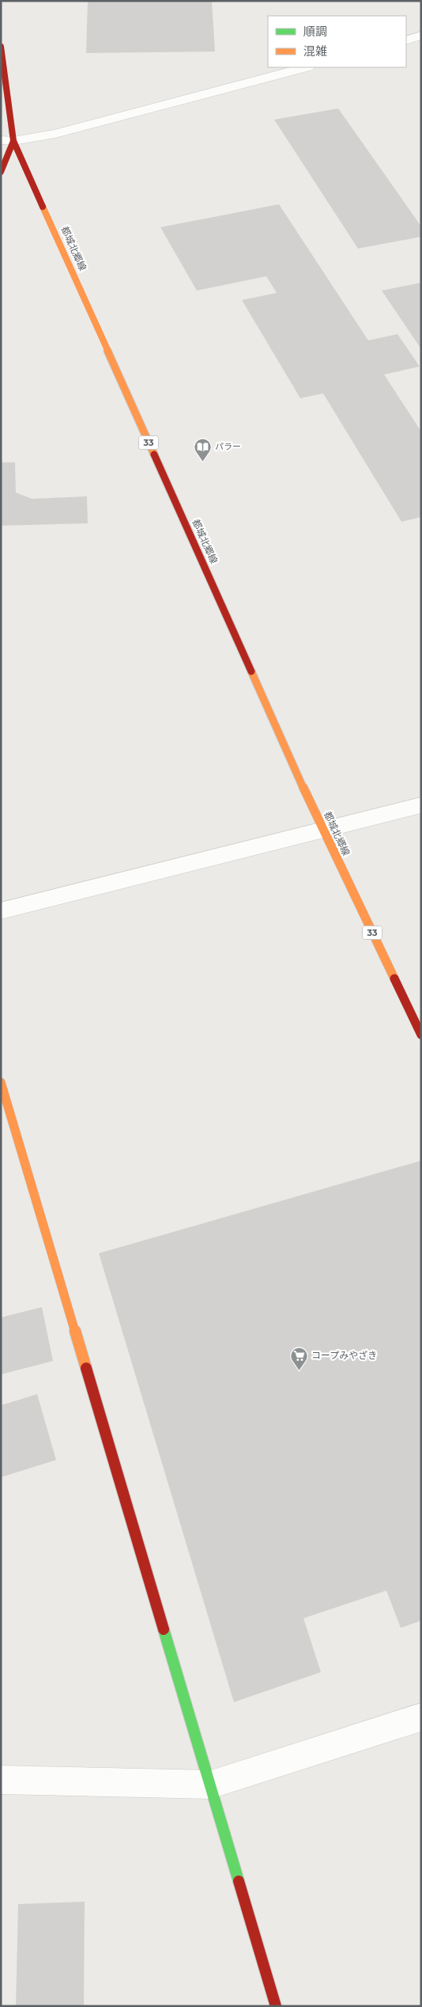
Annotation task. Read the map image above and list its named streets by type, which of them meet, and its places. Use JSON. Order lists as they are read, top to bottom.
{
  "streets": {
    "main road": ["都城北郷線", "33"]
  },
  "places": {
    "library": ["パラー"],
    "supermarket": ["コープみやざき"]
  },
  "legend": ["順調", "混雑"]
}
